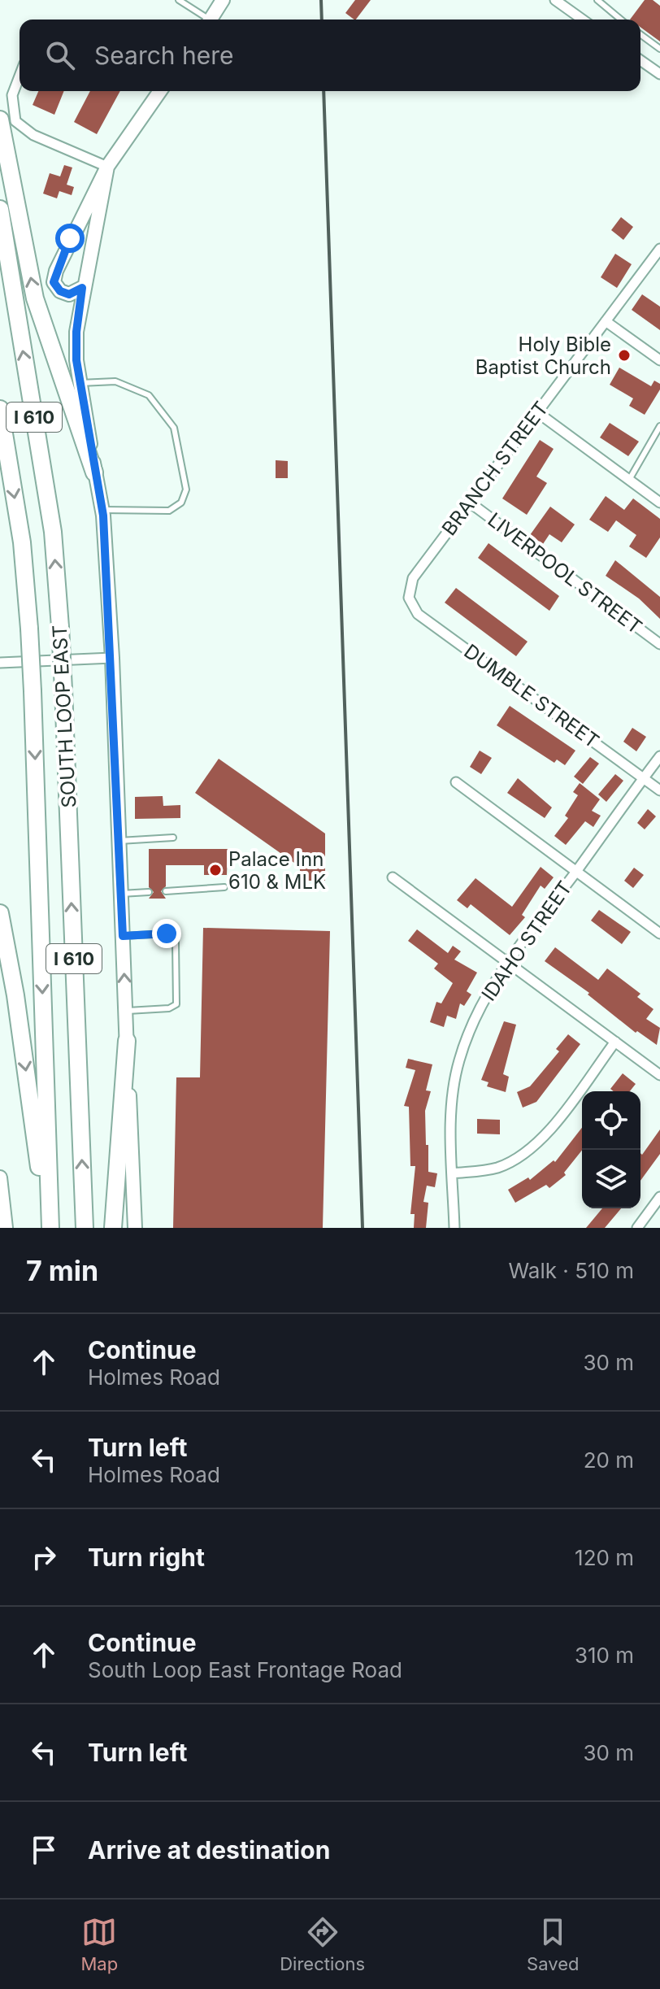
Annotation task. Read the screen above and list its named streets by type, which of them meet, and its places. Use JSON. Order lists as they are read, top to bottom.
{
  "streets": {
    "highway": ["I 610", "SOUTH LOOP EAST"],
    "street": [
      "BRANCH STREET",
      "LIVERPOOL STREET",
      "DUMBLE STREET",
      "IDAHO STREET"
    ]
  },
  "crossings": [
    ["BRANCH STREET", "LIVERPOOL STREET"],
    ["BRANCH STREET", "DUMBLE STREET"],
    ["DUMBLE STREET", "IDAHO STREET"]
  ],
  "places": ["Holy Bible Baptist Church", "Palace Inn 610 & MLK"],
  "page": {
    "search": "Search here",
    "heading": ["7 min", "Walk · 510 m"],
    "list": [
      ["Continue", "Holmes Road", "30 m"],
      ["Turn left", "Holmes Road", "20 m"],
      ["Turn right", "120 m"],
      ["Continue", "South Loop East Frontage Road", "310 m"],
      ["Turn left", "30 m"],
      "Arrive at destination"
    ],
    "nav": ["Map", "Directions", "Saved"]
  }
}
